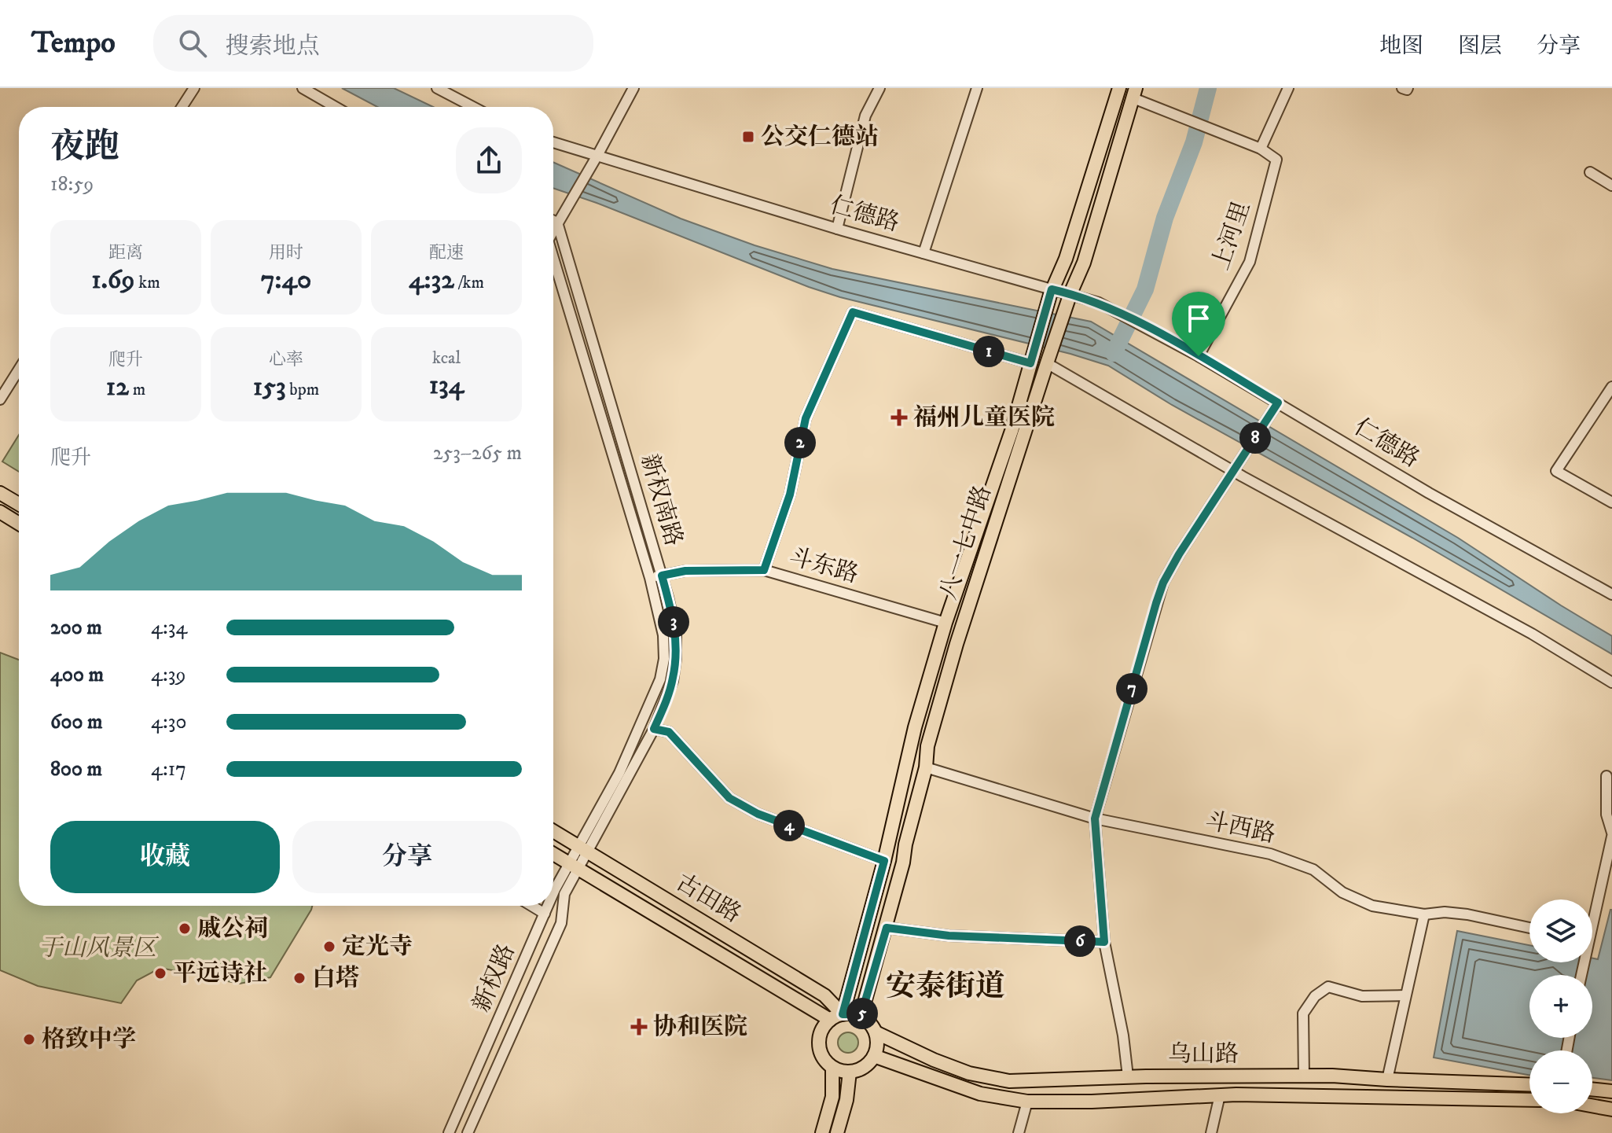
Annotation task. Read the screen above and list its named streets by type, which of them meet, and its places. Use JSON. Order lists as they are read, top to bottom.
{
  "streets": {
    "main road": ["八一七中路", "古田路", "乌山路"],
    "street": [
      "仁德路",
      "上河里",
      "新权南路",
      "斗东路",
      "斗西路",
      "新权路"
    ]
  },
  "crossings": [
    ["仁德路", "上河里"],
    ["仁德路", "八一七中路"],
    ["新权南路", "斗东路"],
    ["新权南路", "古田路"],
    ["新权南路", "新权路"],
    ["八一七中路", "斗东路"],
    ["八一七中路", "斗西路"],
    ["八一七中路", "古田路"],
    ["八一七中路", "乌山路"],
    ["古田路", "新权路"],
    ["古田路", "乌山路"]
  ],
  "districts": ["安泰街道"],
  "parks": ["于山风景区"],
  "places": {
    "transit": ["公交仁德站"],
    "health": ["福州儿童医院", "协和医院"],
    "other": [
      "戚公祠",
      "定光寺",
      "平远诗社",
      "白塔",
      "格致中学"
    ]
  },
  "page": {
    "header": "Tempo",
    "search": "搜索地点",
    "nav": ["地图", "图层", "分享"],
    "heading": ["夜跑", "18:59"],
    "stats": [
      ["距离", "1.69 km"],
      ["用时", "7:40"],
      ["配速", "4:32 /km"],
      ["爬升", "12 m"],
      ["心率", "153 bpm"],
      ["kcal", "134"]
    ],
    "pins": [
      "1",
      "8",
      "2",
      "3",
      "7",
      "4",
      "6",
      "5"
    ],
    "chart": ["爬升", "253–265 m"],
    "list": [
      {
        "name": "200 m",
        "note": "4:34"
      },
      {
        "name": "400 m",
        "note": "4:39"
      },
      {
        "name": "600 m",
        "note": "4:30"
      },
      {
        "name": "800 m",
        "note": "4:17"
      }
    ],
    "buttons": ["收藏", "分享"],
    "map_buttons": ["+", "−"]
  }
}
